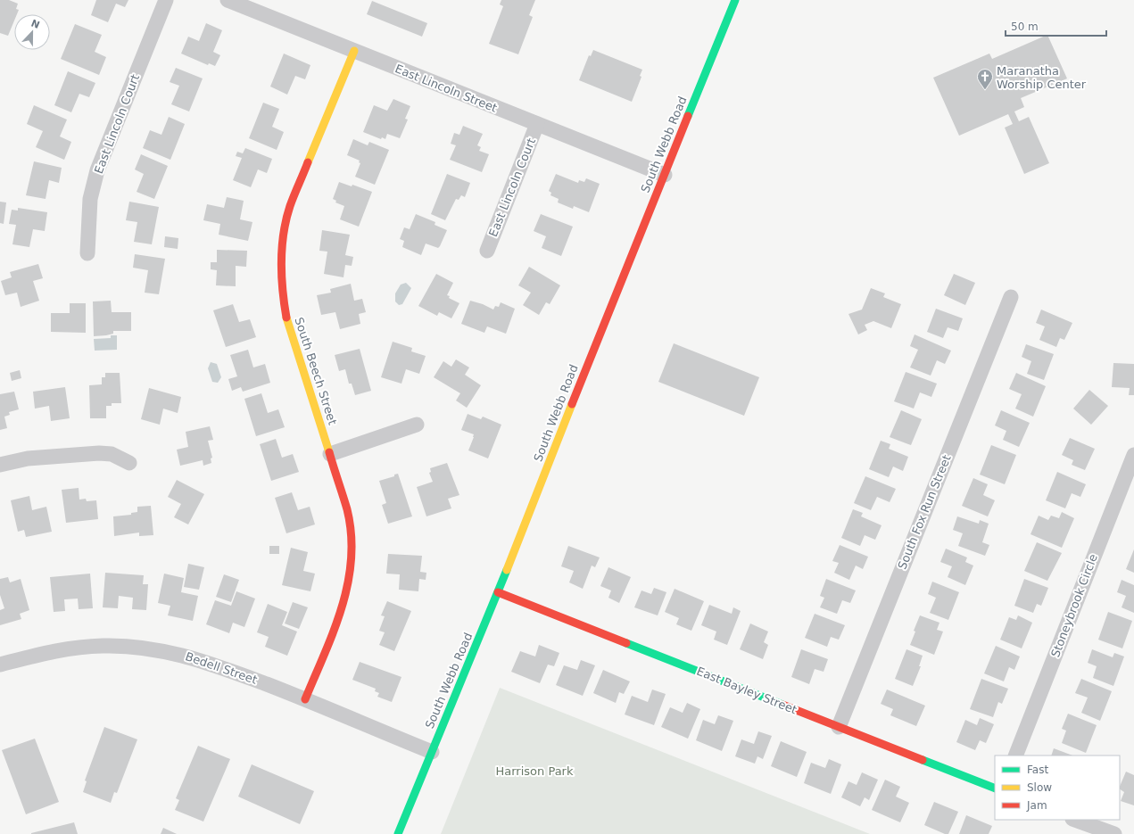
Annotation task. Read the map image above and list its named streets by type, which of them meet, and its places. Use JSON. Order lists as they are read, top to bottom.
{
  "streets": {
    "street": [
      "East Lincoln Street",
      "East Lincoln Court",
      "South Webb Road",
      "South Beech Street",
      "South Fox Run Street",
      "Stoneybrook Circle",
      "Bedell Street",
      "East Bayley Street"
    ]
  },
  "crossings": [
    ["East Lincoln Street", "East Lincoln Court"],
    ["East Lincoln Street", "South Webb Road"],
    ["East Lincoln Street", "South Beech Street"],
    ["South Webb Road", "Bedell Street"],
    ["South Webb Road", "East Bayley Street"],
    ["South Beech Street", "Bedell Street"],
    ["South Fox Run Street", "East Bayley Street"]
  ],
  "parks": ["Harrison Park"],
  "places": {
    "church": ["Maranatha Worship Center"]
  },
  "legend": ["Fast", "Slow", "Jam"],
  "scale_bar": "50 m",
  "north": "top"
}
